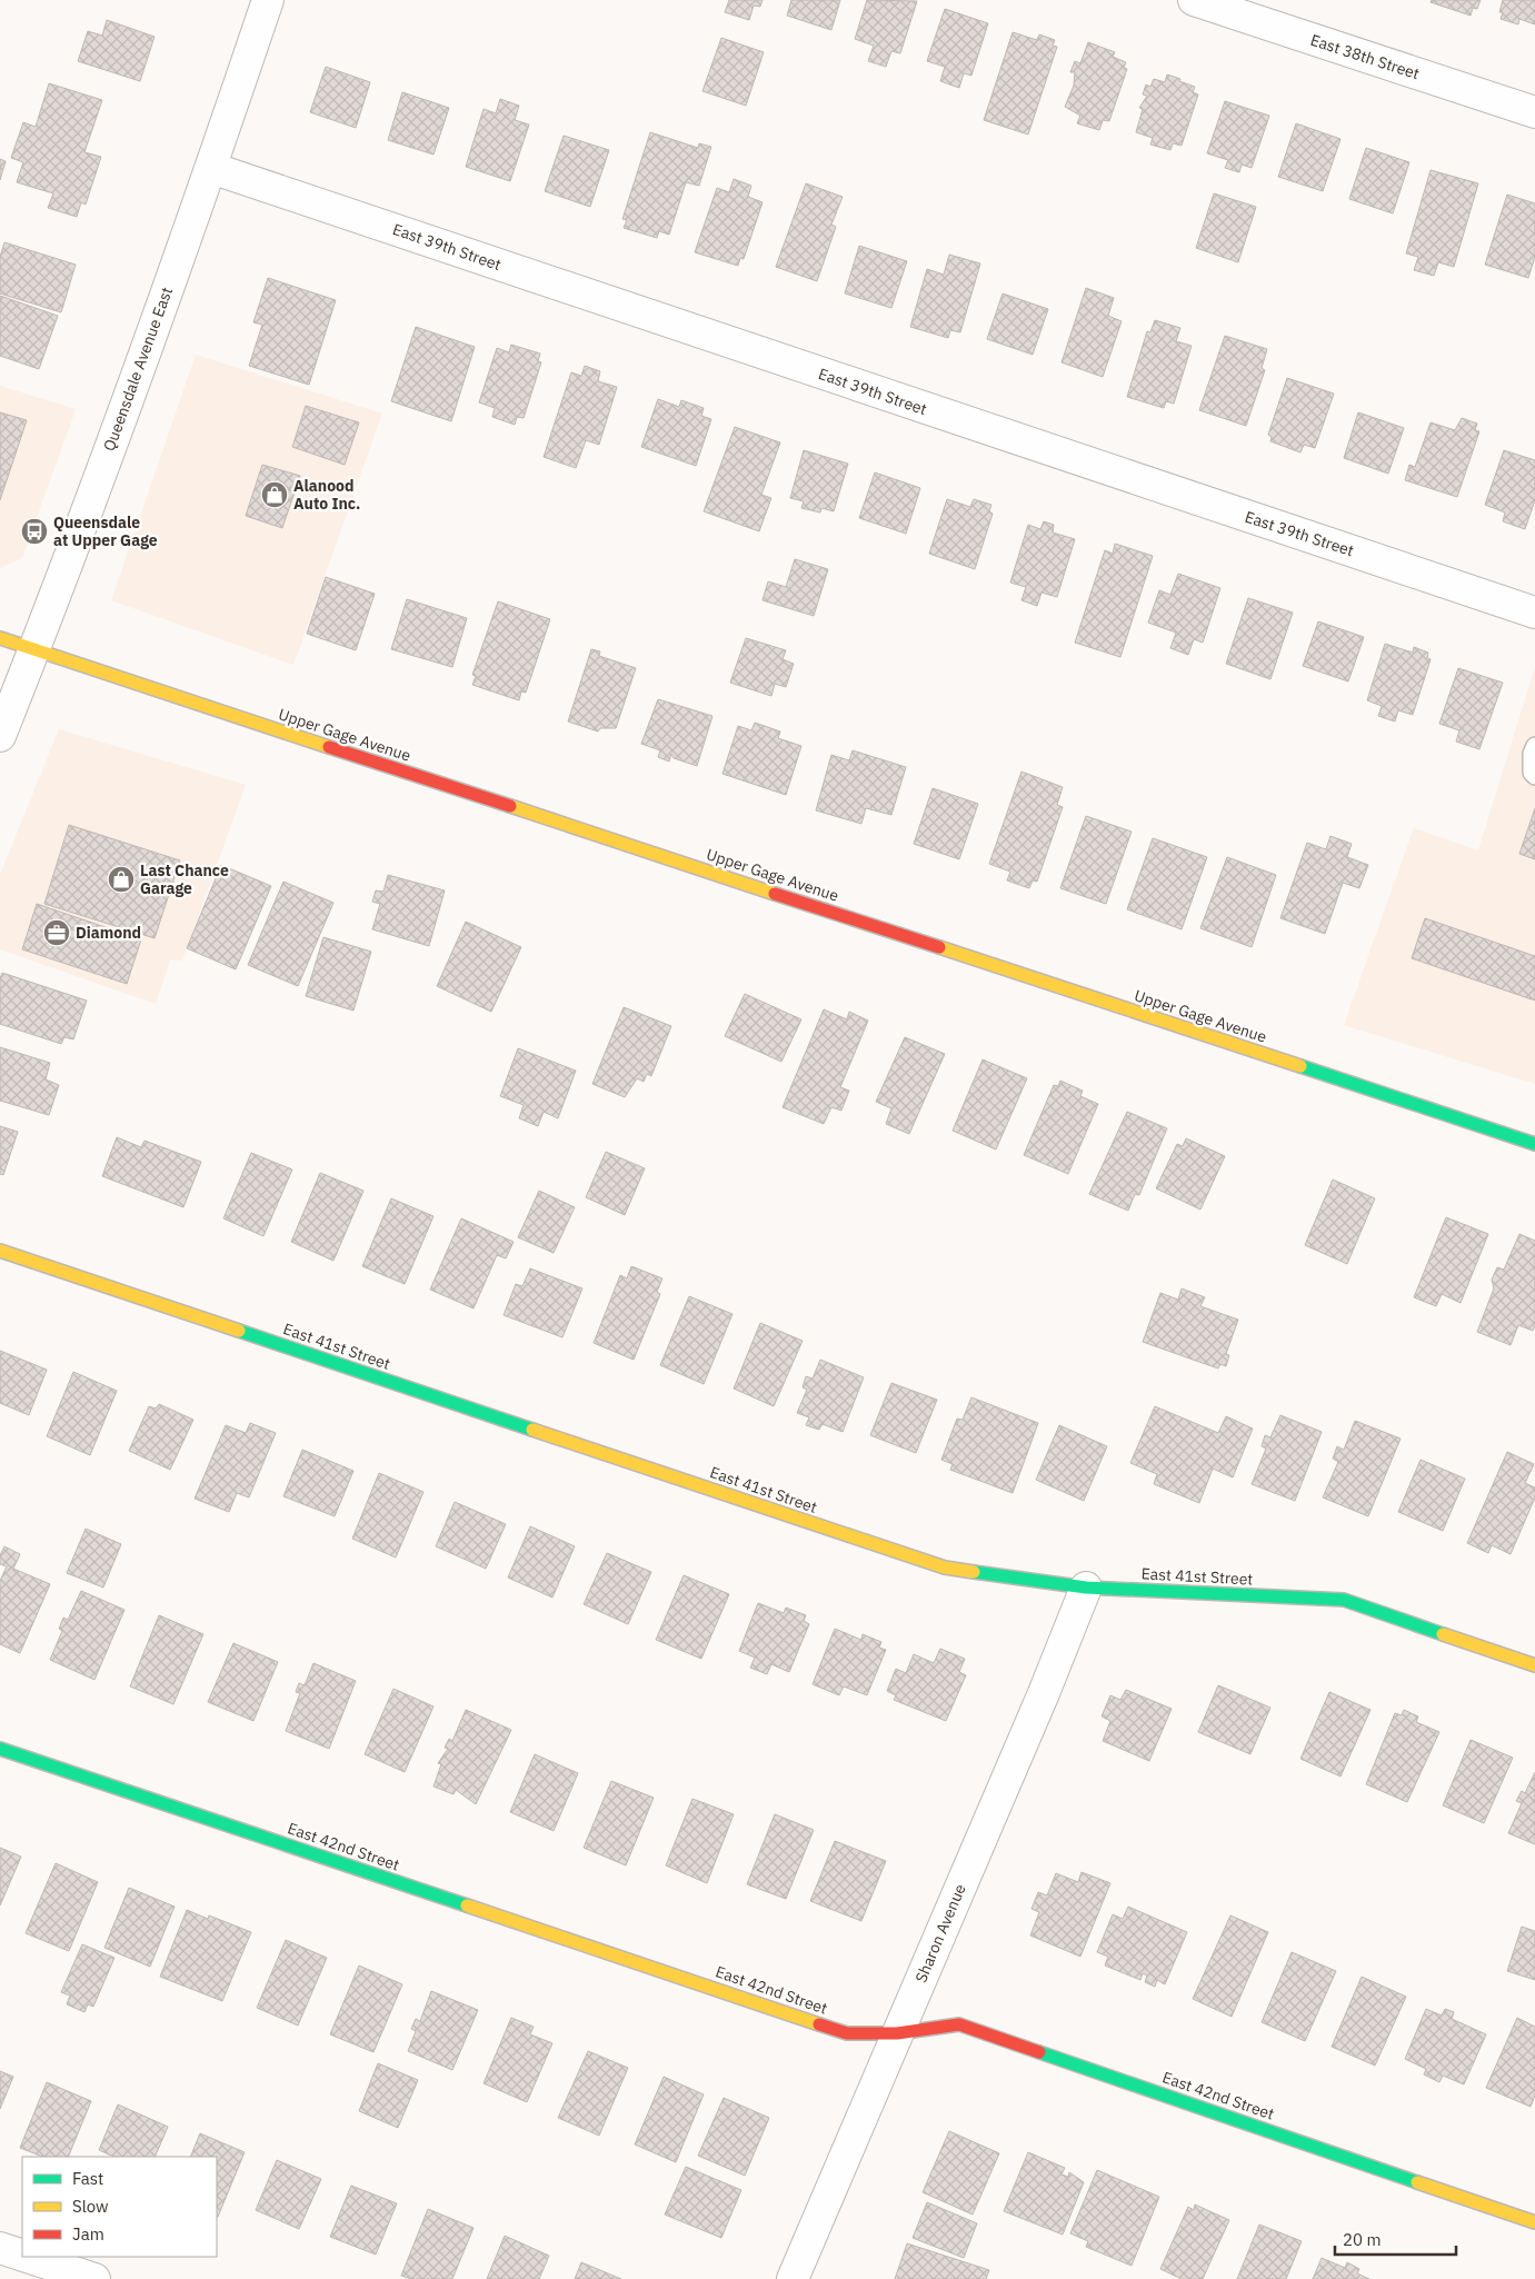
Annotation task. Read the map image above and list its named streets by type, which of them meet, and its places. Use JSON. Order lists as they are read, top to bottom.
{
  "streets": {
    "street": [
      "East 38th Street",
      "East 39th Street",
      "Queensdale Avenue East",
      "Upper Gage Avenue",
      "East 41st Street",
      "East 42nd Street",
      "Sharon Avenue"
    ]
  },
  "crossings": [
    ["East 39th Street", "Queensdale Avenue East"],
    ["Queensdale Avenue East", "Upper Gage Avenue"],
    ["East 41st Street", "Sharon Avenue"],
    ["East 42nd Street", "Sharon Avenue"]
  ],
  "places": {
    "shop": ["Alanood Auto Inc.", "Last Chance Garage"],
    "bus stop": ["Queensdale at Upper Gage"],
    "office": ["Diamond"]
  },
  "legend": ["Fast", "Slow", "Jam"],
  "scale_bar": "20 m"
}
